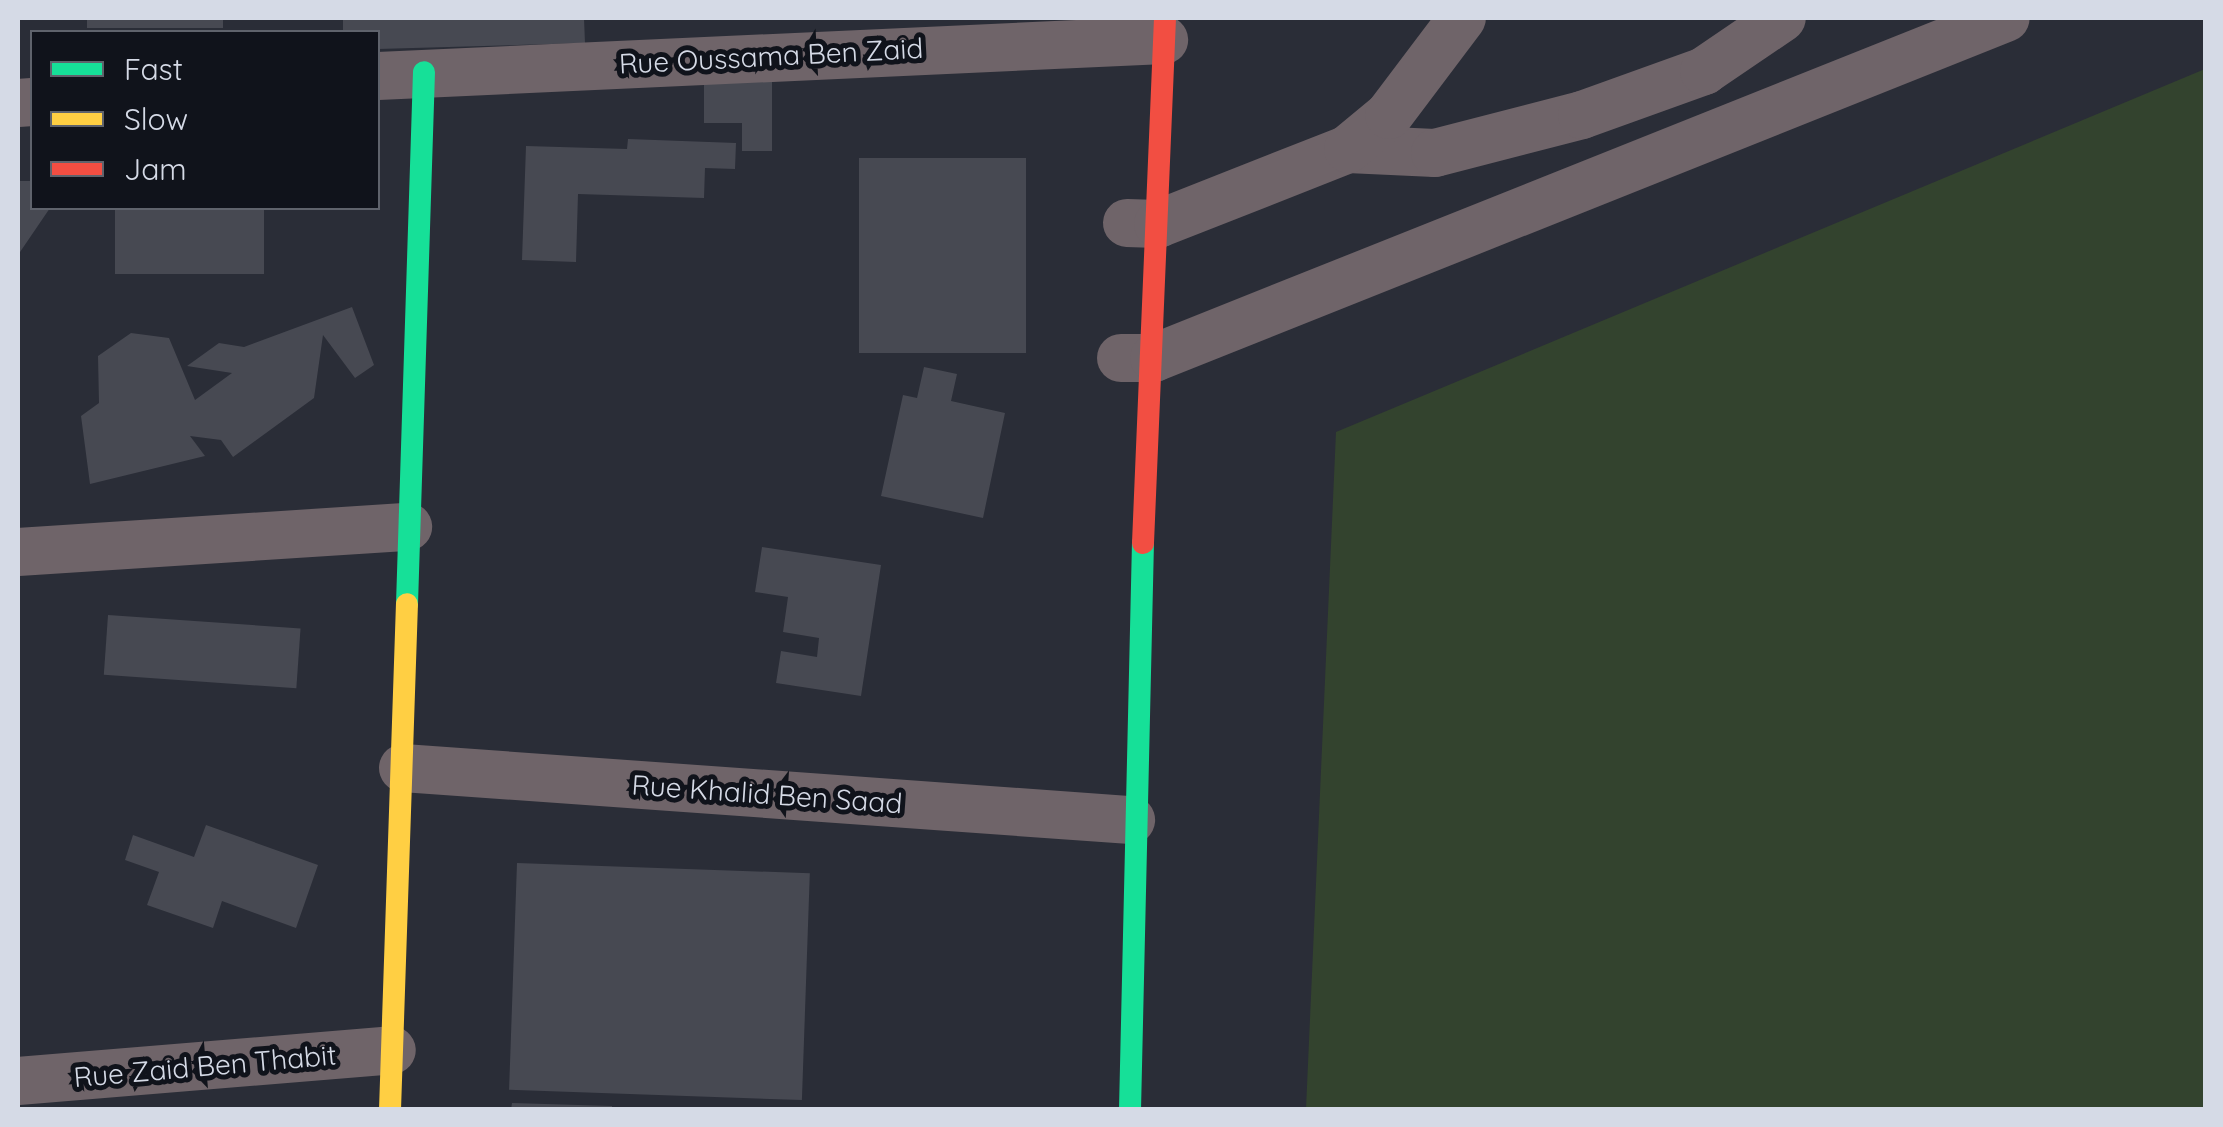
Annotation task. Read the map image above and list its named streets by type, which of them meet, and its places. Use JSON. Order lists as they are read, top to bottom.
{
  "streets": {
    "street": ["Rue Oussama Ben Zaid", "Rue Khalid Ben Saad", "Rue Zaid Ben Thabit"]
  },
  "legend": ["Fast", "Slow", "Jam"]
}
